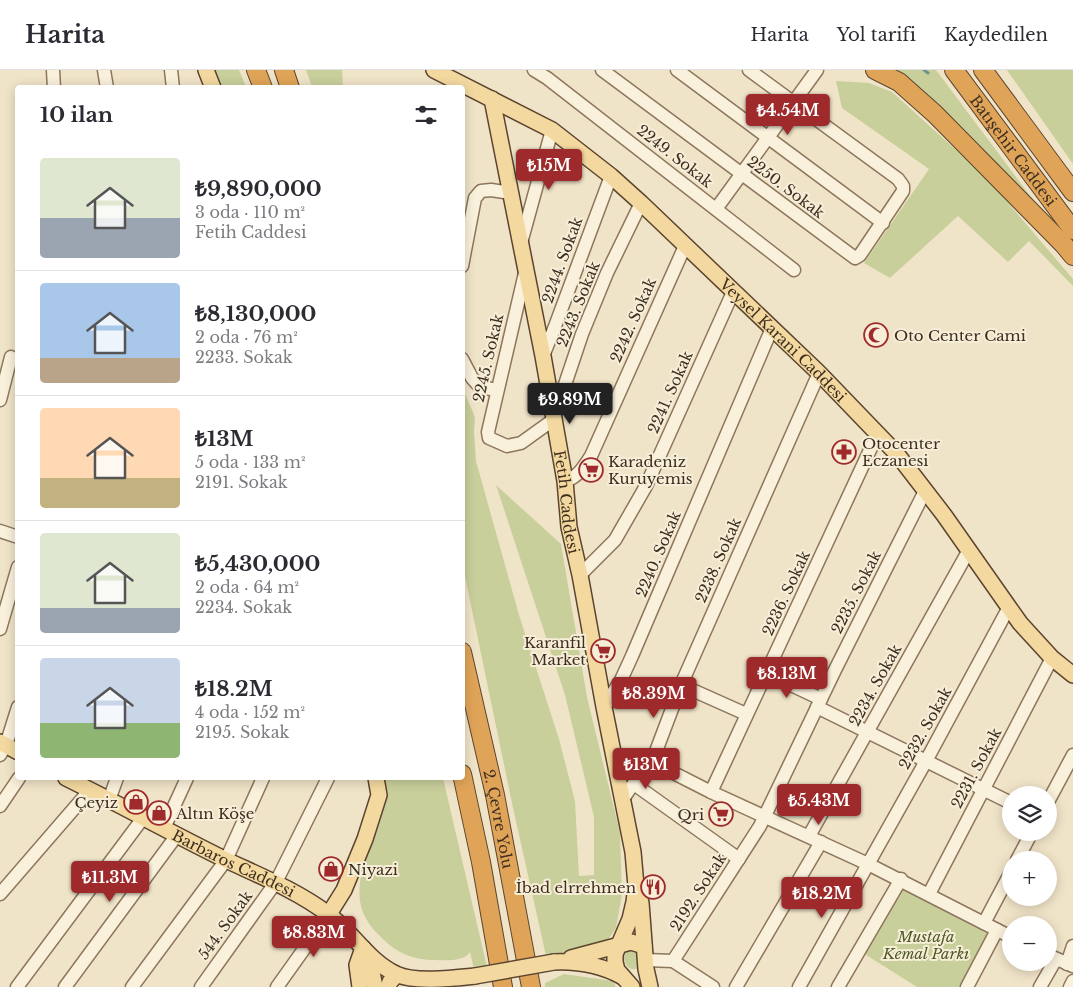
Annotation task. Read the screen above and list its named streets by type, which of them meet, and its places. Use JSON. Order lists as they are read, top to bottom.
{
  "streets": {
    "highway": ["Batışehir Caddesi", "2. Çevre Yolu"],
    "main road": ["Veysel Karani Caddesi", "Fetih Caddesi", "Barbaros Caddesi"],
    "street": [
      "2249. Sokak",
      "2250. Sokak",
      "2244. Sokak",
      "2243. Sokak",
      "2242. Sokak",
      "2245. Sokak",
      "2241. Sokak",
      "2240. Sokak",
      "2238. Sokak",
      "2235. Sokak",
      "2236. Sokak",
      "2234. Sokak",
      "2232. Sokak",
      "2231. Sokak",
      "2192. Sokak",
      "544. Sokak"
    ]
  },
  "crossings": [
    ["2244. Sokak", "Veysel Karani Caddesi"],
    ["2244. Sokak", "Fetih Caddesi"],
    ["2243. Sokak", "Veysel Karani Caddesi"],
    ["2243. Sokak", "2245. Sokak"],
    ["2243. Sokak", "Fetih Caddesi"],
    ["2242. Sokak", "Veysel Karani Caddesi"],
    ["2242. Sokak", "Fetih Caddesi"],
    ["Veysel Karani Caddesi", "2241. Sokak"],
    ["Veysel Karani Caddesi", "Fetih Caddesi"],
    ["Veysel Karani Caddesi", "2240. Sokak"],
    ["Veysel Karani Caddesi", "2238. Sokak"],
    ["Veysel Karani Caddesi", "2235. Sokak"],
    ["Veysel Karani Caddesi", "2236. Sokak"],
    ["Veysel Karani Caddesi", "2234. Sokak"],
    ["Veysel Karani Caddesi", "2232. Sokak"],
    ["Veysel Karani Caddesi", "2231. Sokak"],
    ["2245. Sokak", "Fetih Caddesi"],
    ["2241. Sokak", "Fetih Caddesi"],
    ["Fetih Caddesi", "2240. Sokak"],
    ["Fetih Caddesi", "2238. Sokak"],
    ["2235. Sokak", "2192. Sokak"],
    ["Barbaros Caddesi", "544. Sokak"]
  ],
  "parks": ["Mustafa Kemal Parkı"],
  "places": {
    "mosque": ["Oto Center Cami"],
    "pharmacy": ["Otocenter Eczanesi"],
    "supermarket": ["Karadeniz Kuruyemis", "Karanfil Market", "Qri"],
    "shop": ["Çeyiz", "Altın Köşe", "Niyazi"],
    "restaurant": ["İbad elrrehmen"]
  },
  "page": {
    "header": "Harita",
    "nav": ["Harita", "Yol tarifi", "Kaydedilen"],
    "heading": "10 ilan",
    "price": [
      "₺4.54M",
      "₺15M",
      "₺9.89M",
      "₺8.13M",
      "₺8.39M",
      "₺13M",
      "₺5.43M",
      "₺11.3M",
      "₺18.2M",
      "₺8.83M"
    ],
    "list": [
      {
        "name": "₺9,890,000",
        "note": "3 oda · 110 m² · Fetih Caddesi"
      },
      {
        "name": "₺8,130,000",
        "note": "2 oda · 76 m² · 2233. Sokak"
      },
      {
        "name": "₺13M",
        "note": "5 oda · 133 m² · 2191. Sokak"
      },
      {
        "name": "₺5,430,000",
        "note": "2 oda · 64 m² · 2234. Sokak"
      },
      {
        "name": "₺18.2M",
        "note": "4 oda · 152 m² · 2195. Sokak"
      }
    ],
    "map_buttons": ["+", "−"]
  }
}
